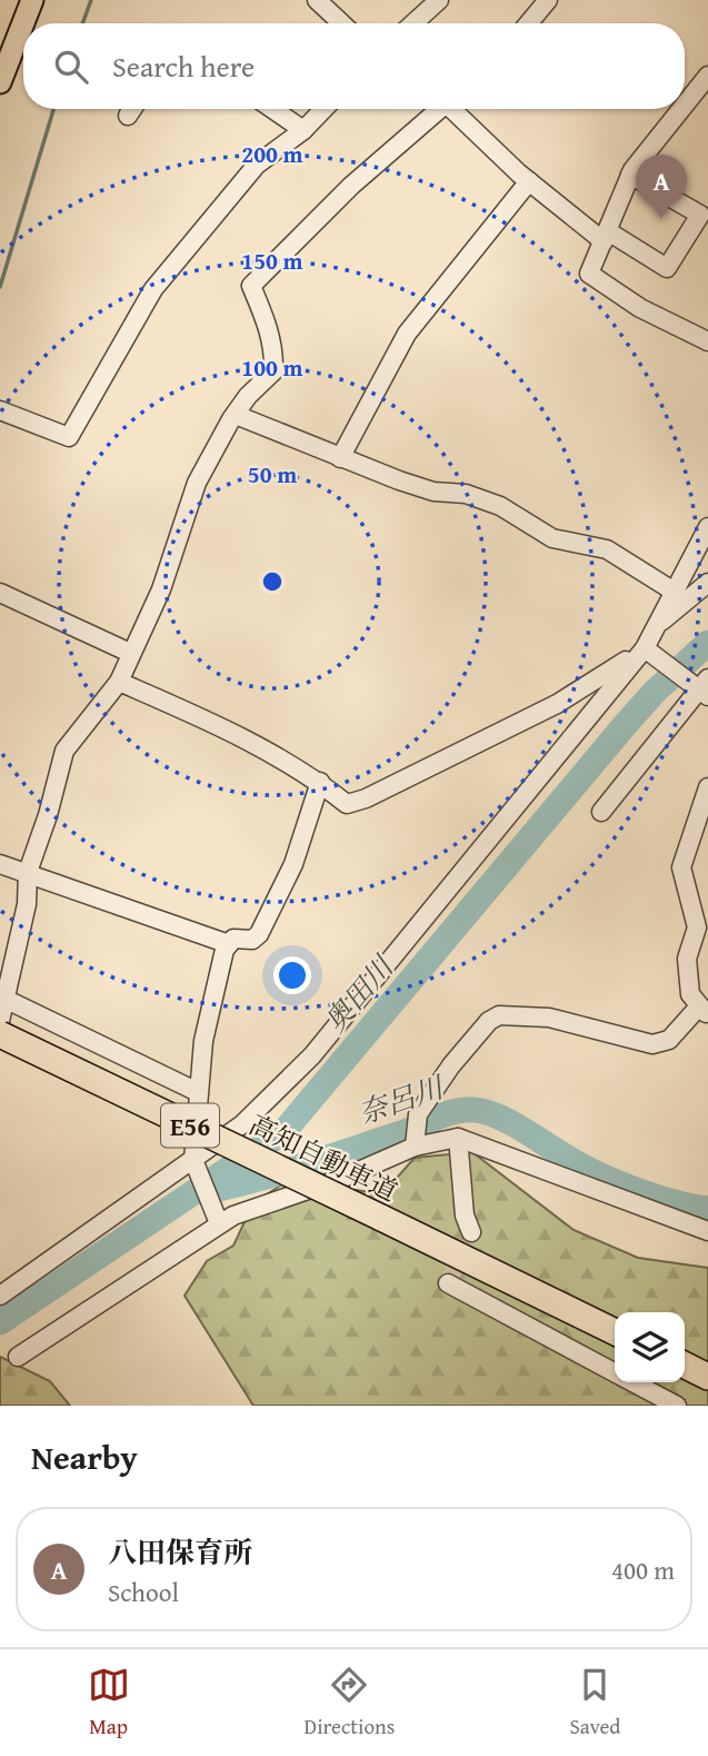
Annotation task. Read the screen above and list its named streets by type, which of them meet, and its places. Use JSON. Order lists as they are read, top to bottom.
{
  "streets": {
    "highway": ["E56", "高知自動車道"]
  },
  "water": ["奥田川", "奈呂川"],
  "page": {
    "search": "Search here",
    "pins": "A",
    "heading": "Nearby",
    "list": [
      {
        "mark": "A",
        "name": "八田保育所",
        "note": "School",
        "value": "400 m"
      }
    ],
    "nav": ["Map", "Directions", "Saved"]
  },
  "rings": [
    "200 m",
    "150 m",
    "100 m",
    "50 m"
  ]
}
